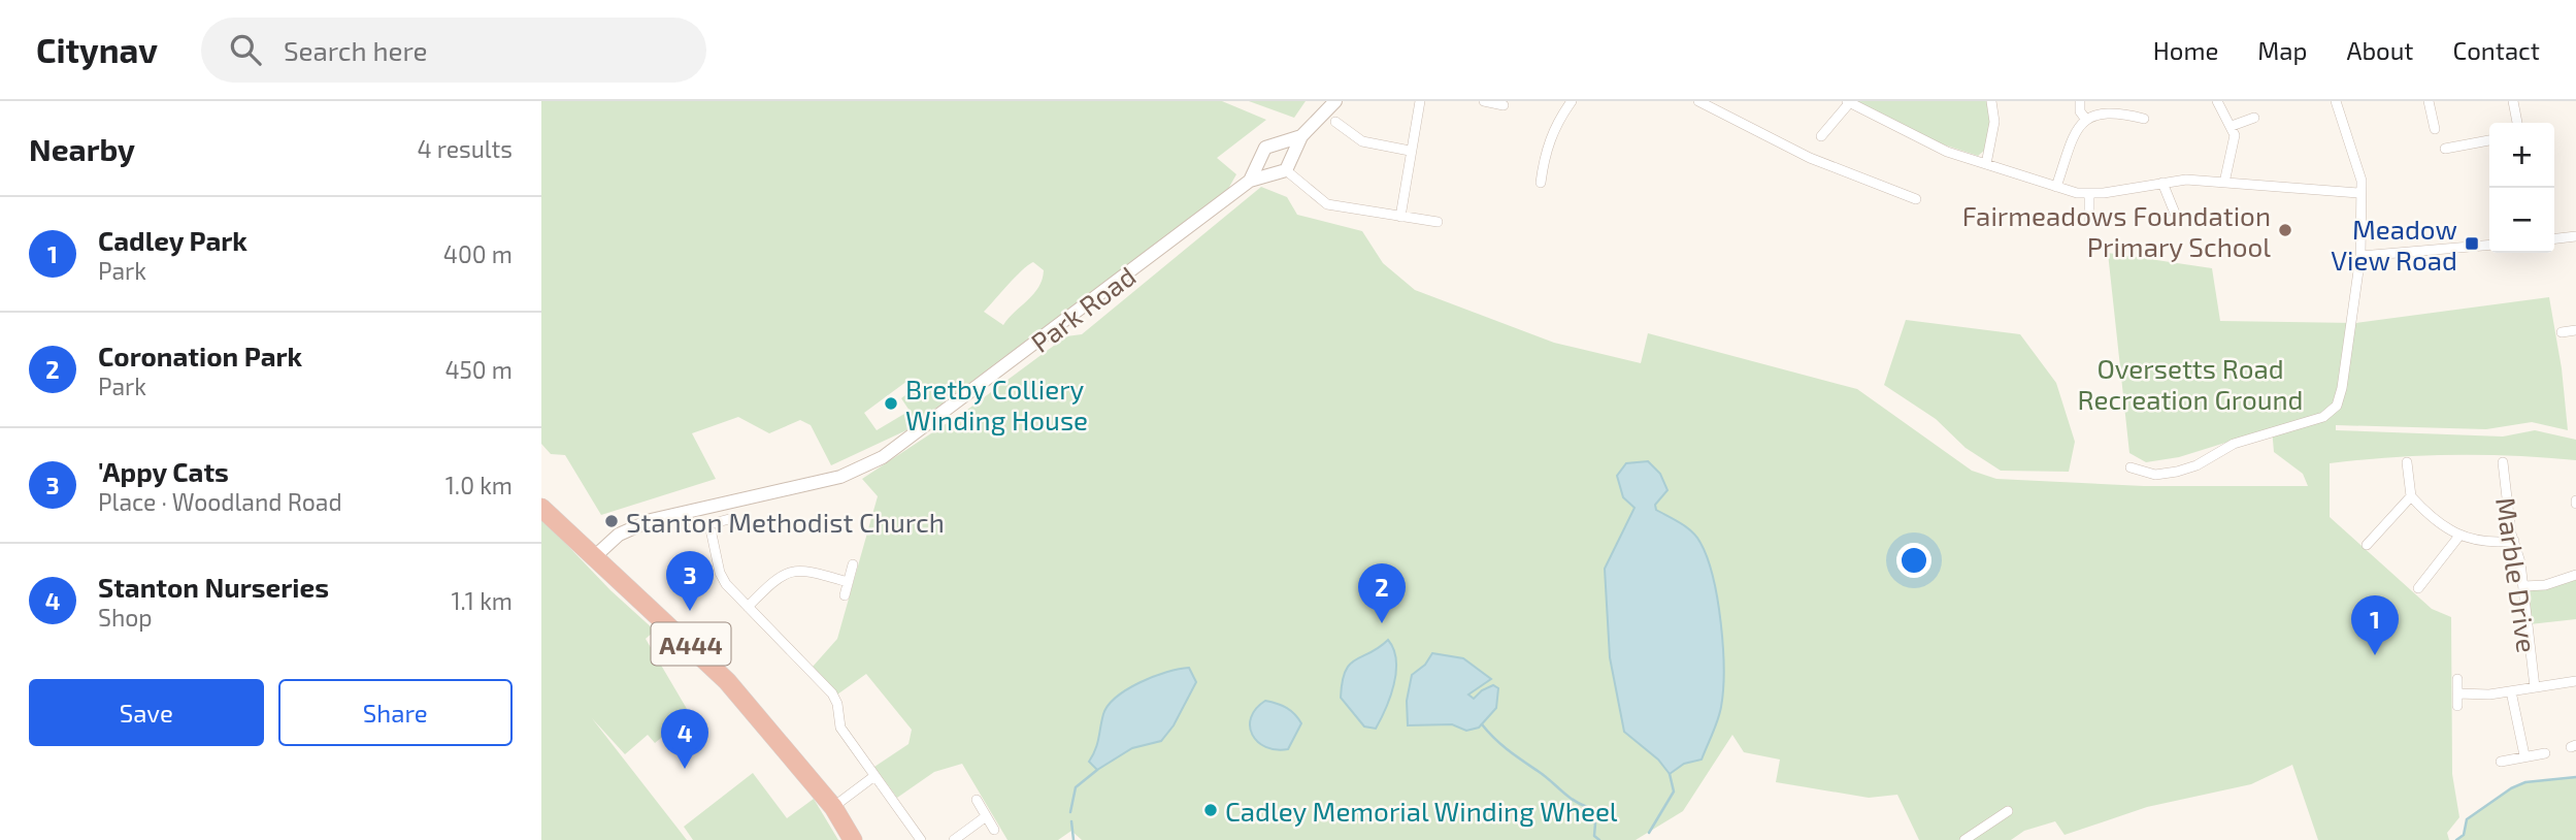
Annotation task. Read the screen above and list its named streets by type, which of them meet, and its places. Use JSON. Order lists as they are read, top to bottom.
{
  "streets": {
    "highway": ["A444"],
    "main road": ["Park Road"],
    "street": ["Marble Drive"]
  },
  "crossings": [
    ["Park Road", "A444"]
  ],
  "parks": ["Oversetts Road Recreation Ground"],
  "places": {
    "other": [
      "Fairmeadows Foundation Primary School",
      "Bretby Colliery Winding House",
      "Stanton Methodist Church",
      "Cadley Memorial Winding Wheel"
    ],
    "transit": ["Meadow View Road"]
  },
  "page": {
    "header": "Citynav",
    "search": "Search here",
    "nav": [
      "Home",
      "Map",
      "About",
      "Contact"
    ],
    "heading": ["Nearby", "4 results"],
    "map_buttons": ["+", "−"],
    "list": [
      {
        "mark": "1",
        "name": "Cadley Park",
        "note": "Park",
        "value": "400 m"
      },
      {
        "mark": "2",
        "name": "Coronation Park",
        "note": "Park",
        "value": "450 m"
      },
      {
        "mark": "3",
        "name": "'Appy Cats",
        "note": "Place · Woodland Road",
        "value": "1.0 km"
      },
      {
        "mark": "4",
        "name": "Stanton Nurseries",
        "note": "Shop",
        "value": "1.1 km"
      }
    ],
    "pins": [
      "3",
      "2",
      "1",
      "4"
    ],
    "buttons": ["Save", "Share"]
  }
}
